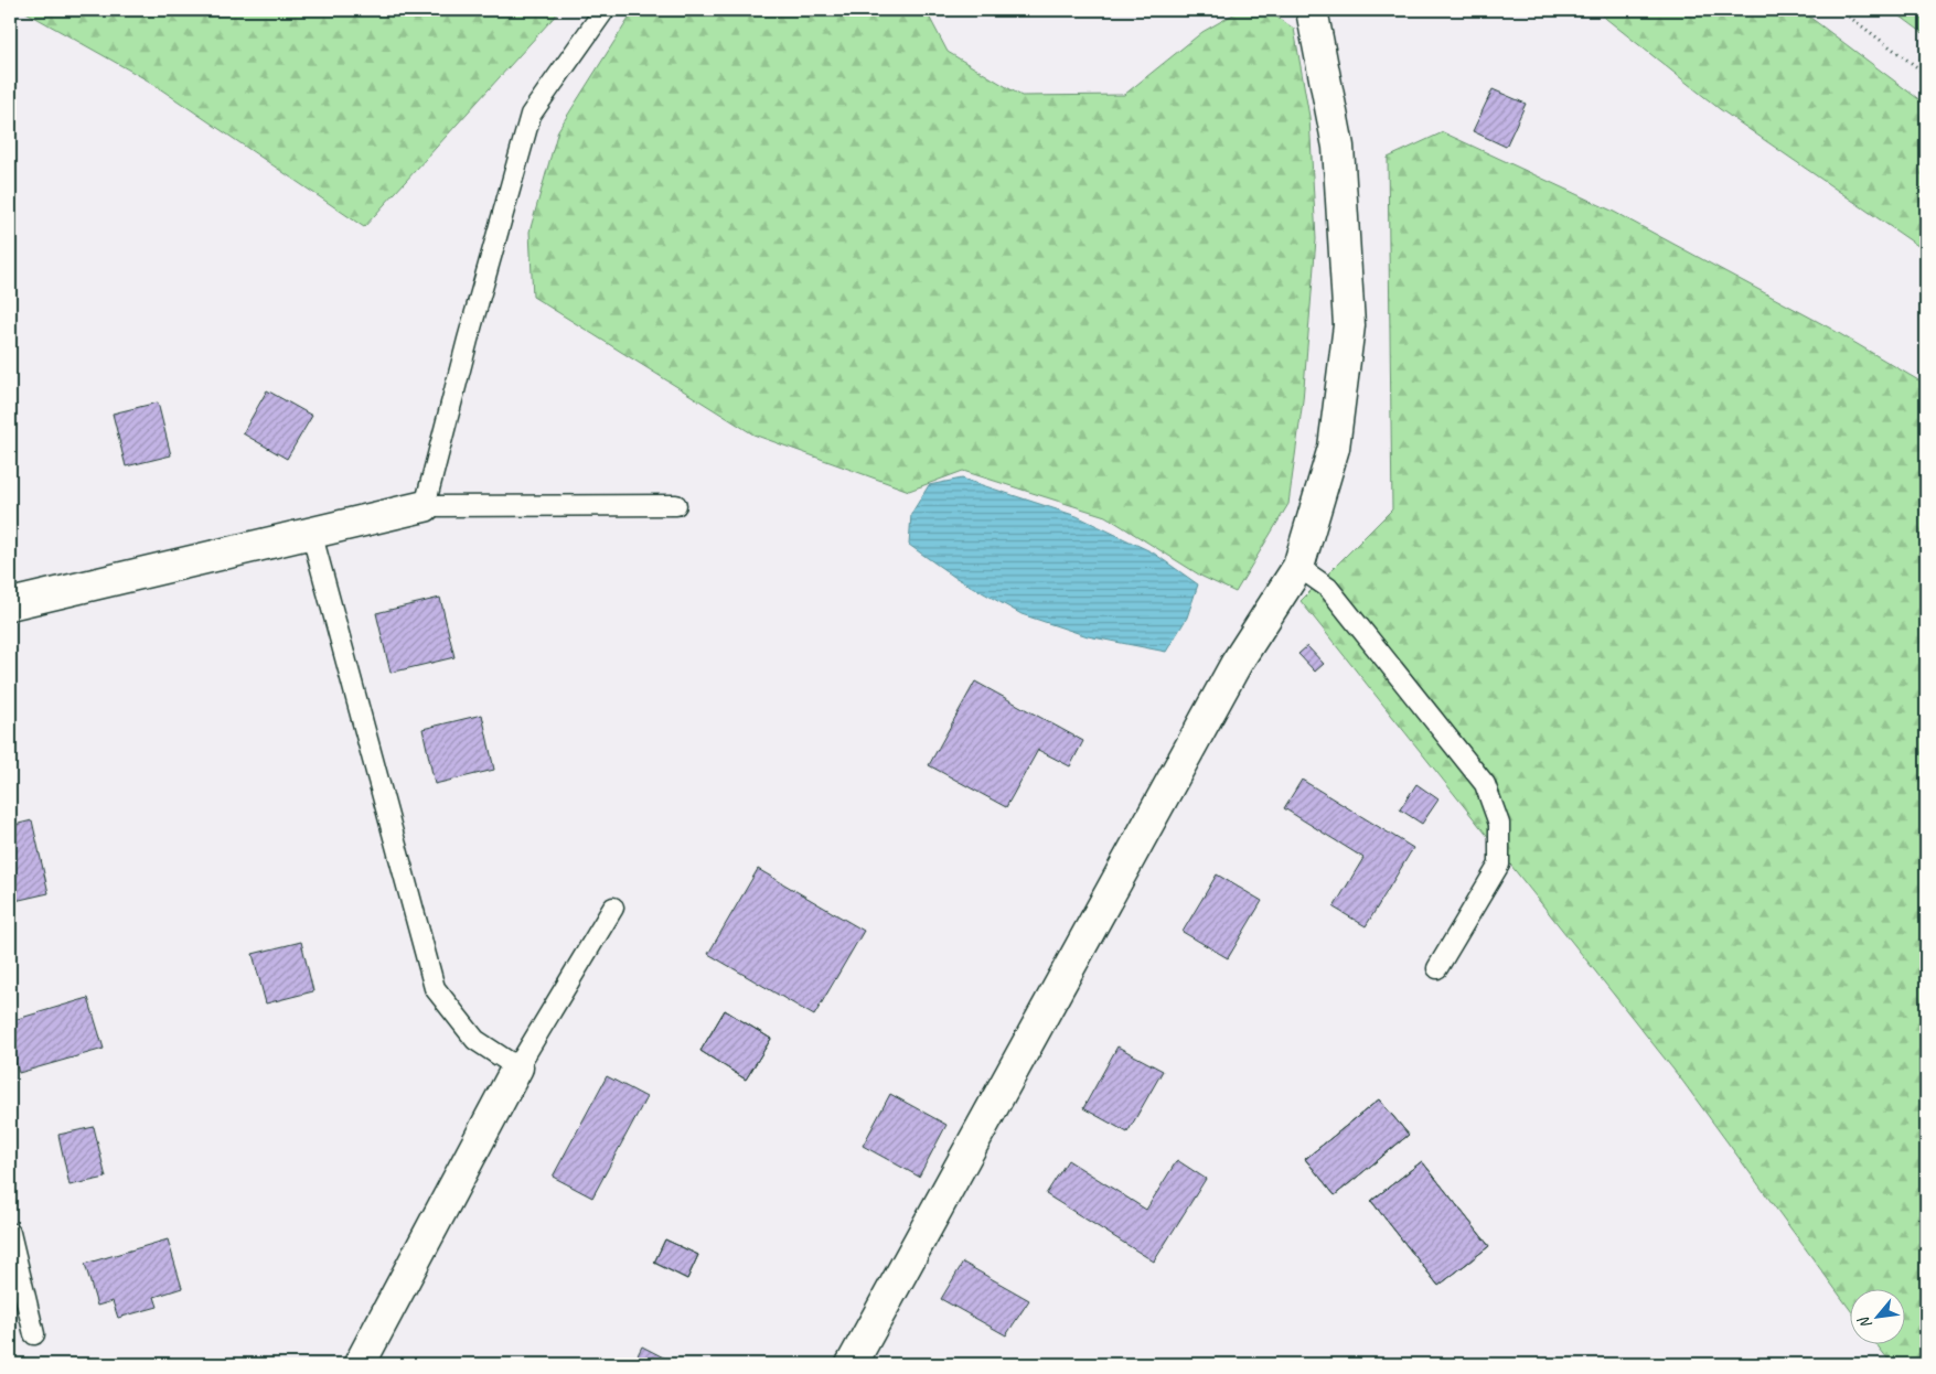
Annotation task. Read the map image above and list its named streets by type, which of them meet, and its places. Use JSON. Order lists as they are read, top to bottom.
{
  "north": "bottom left"
}
